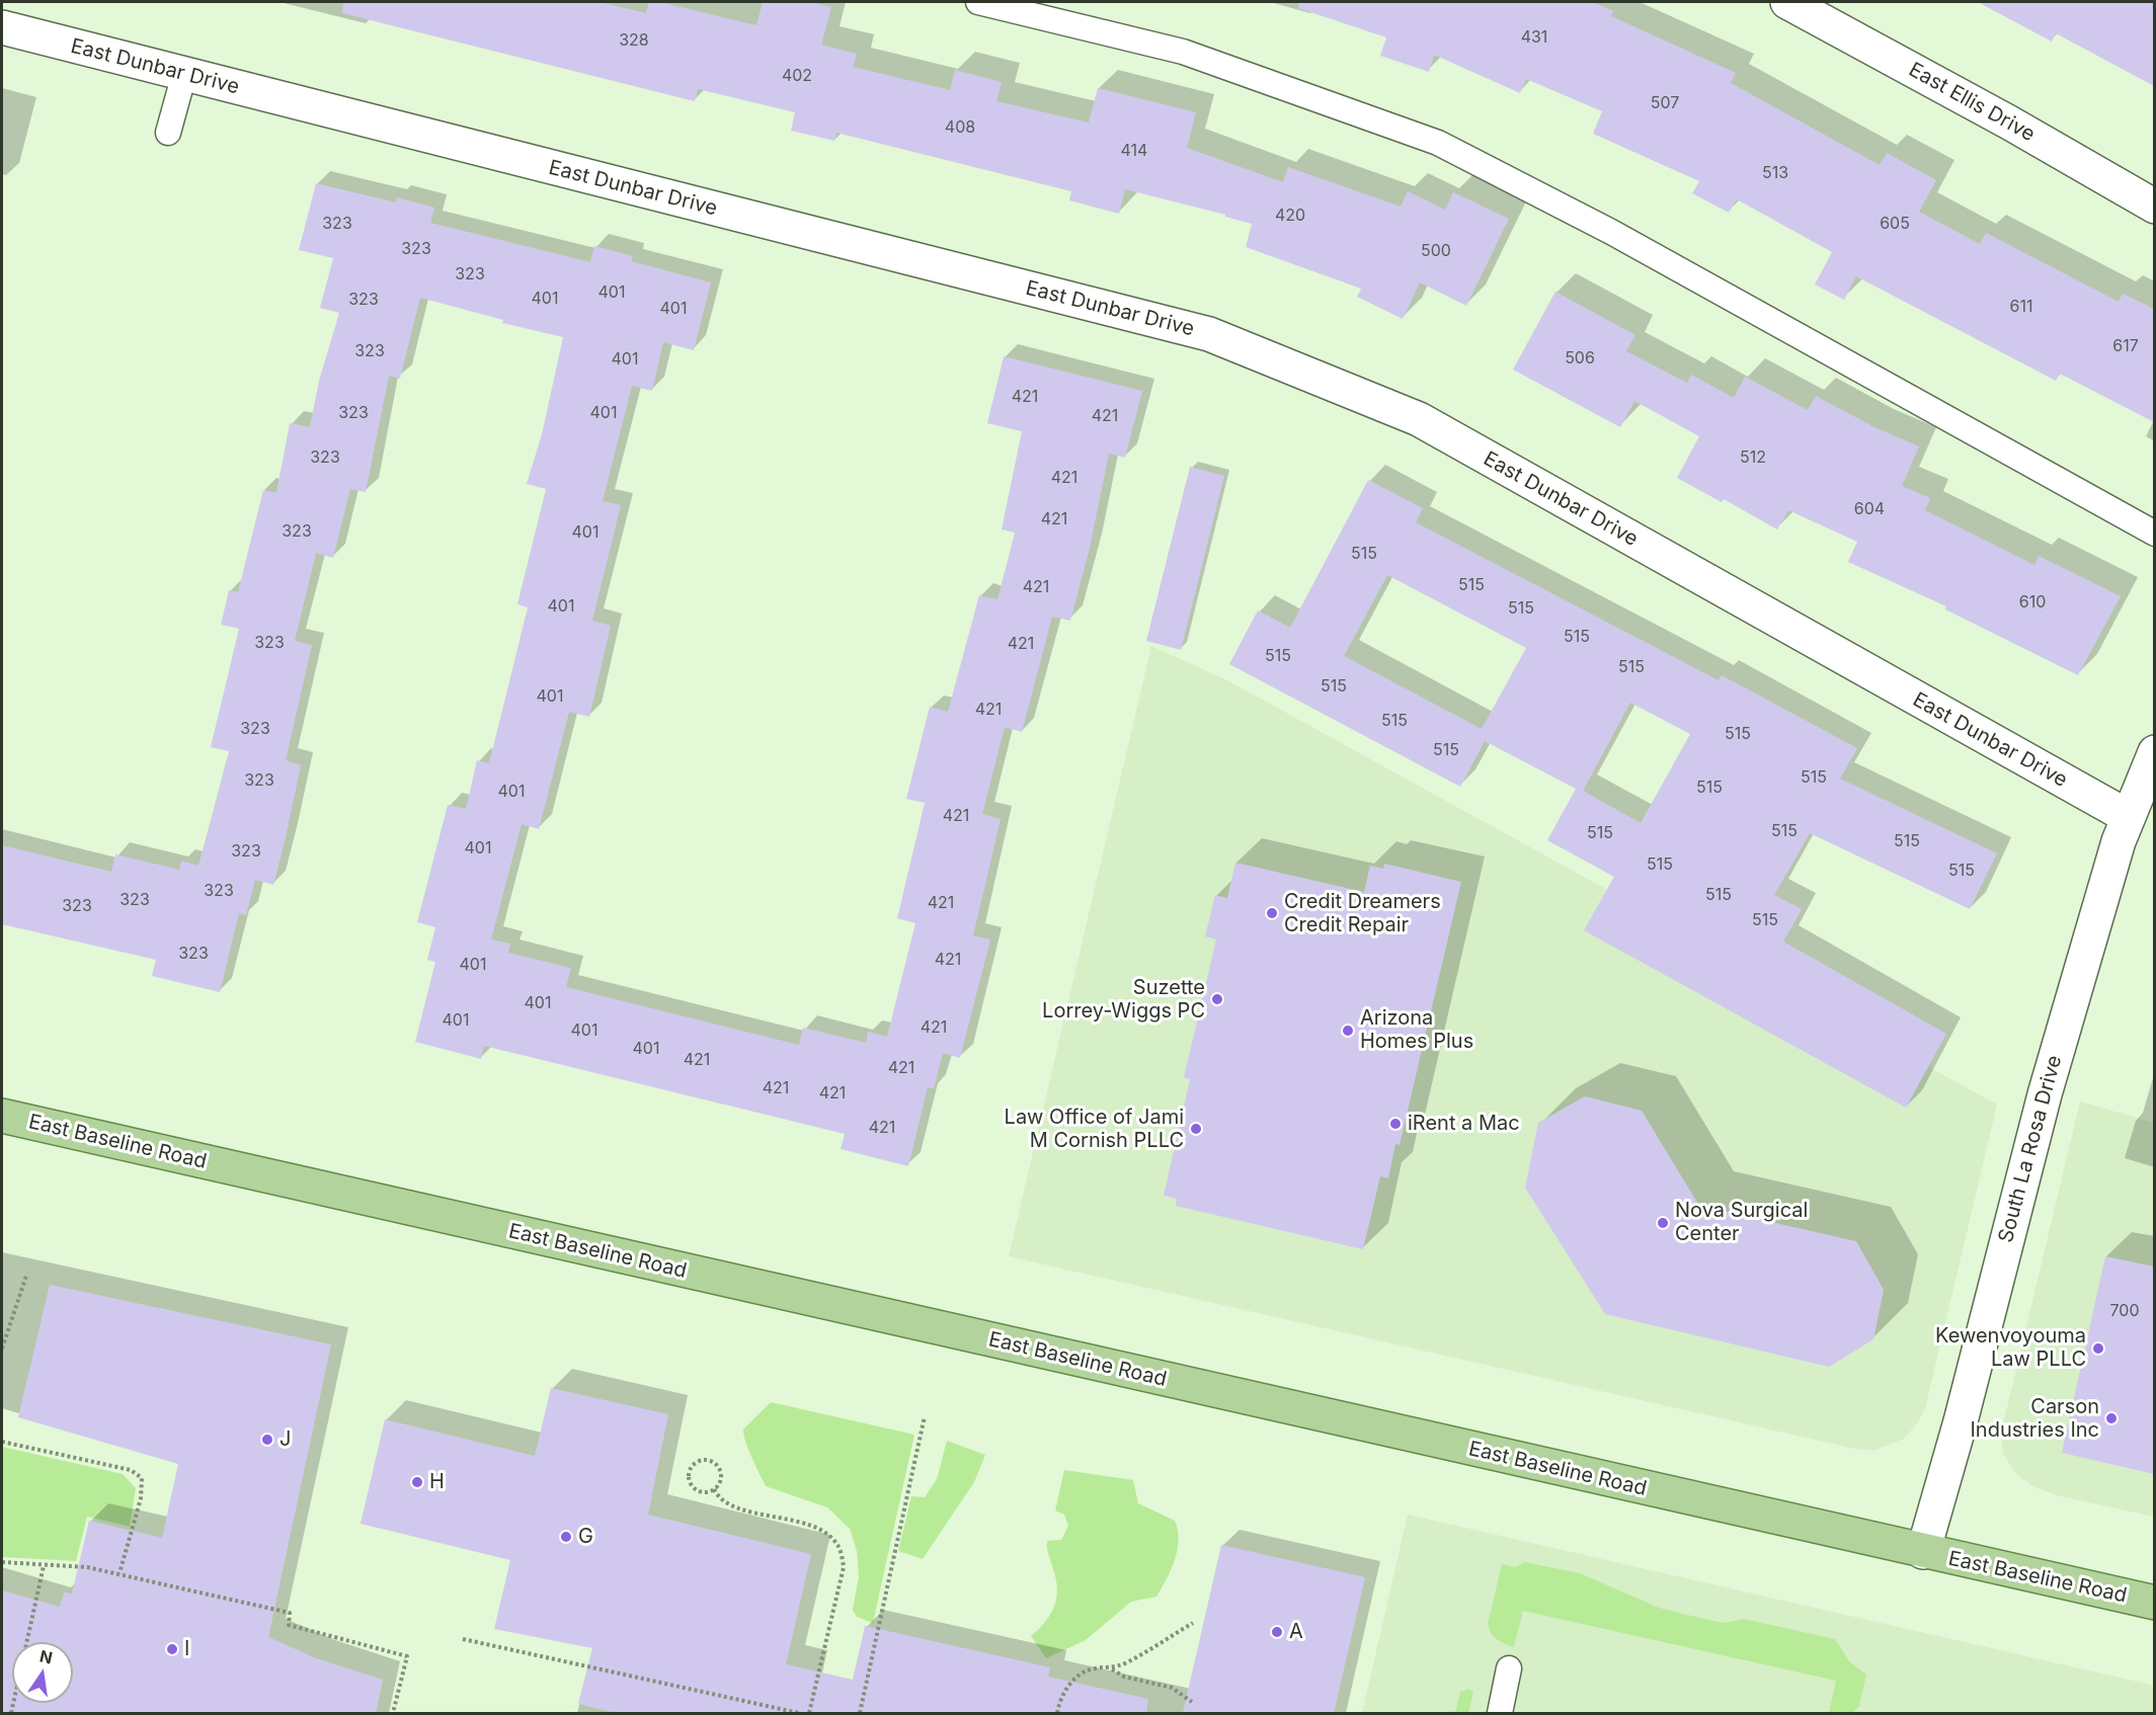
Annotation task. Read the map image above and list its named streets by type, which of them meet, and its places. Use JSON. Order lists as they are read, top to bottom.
{
  "streets": {
    "main road": ["East Baseline Road"],
    "street": ["East Dunbar Drive", "East Ellis Drive", "South La Rosa Drive"]
  },
  "crossings": [
    ["East Dunbar Drive", "South La Rosa Drive"],
    ["East Baseline Road", "South La Rosa Drive"]
  ],
  "places": [
    "Credit Dreamers Credit Repair",
    "Suzette Lorrey-Wiggs PC",
    "Arizona Homes Plus",
    "iRent a Mac",
    "Law Office of Jami M Cornish PLLC",
    "Nova Surgical Center",
    "Kewenvoyouma Law PLLC",
    "Carson Industries Inc",
    "J",
    "H",
    "G",
    "A",
    "I"
  ],
  "house_numbers": [
    "431",
    "328",
    "402",
    "507",
    "408",
    "414",
    "513",
    "420",
    "323",
    "605",
    "323",
    "500",
    "323",
    "401",
    "401",
    "323",
    "611",
    "401",
    "617",
    "323",
    "506",
    "401",
    "421",
    "323",
    "401",
    "421",
    "323",
    "512",
    "421",
    "604",
    "421",
    "323",
    "401",
    "515",
    "515",
    "421",
    "610",
    "401",
    "515",
    "515",
    "323",
    "421",
    "515",
    "515",
    "515",
    "401",
    "421",
    "515",
    "323",
    "515",
    "515",
    "515",
    "323",
    "515",
    "401",
    "421",
    "515",
    "515",
    "515",
    "401",
    "323",
    "515",
    "515",
    "323",
    "515",
    "323",
    "421",
    "323",
    "515",
    "323",
    "421",
    "401",
    "401",
    "401",
    "421",
    "401",
    "401",
    "421",
    "421",
    "421",
    "421",
    "421",
    "700"
  ],
  "north": "top"
}
